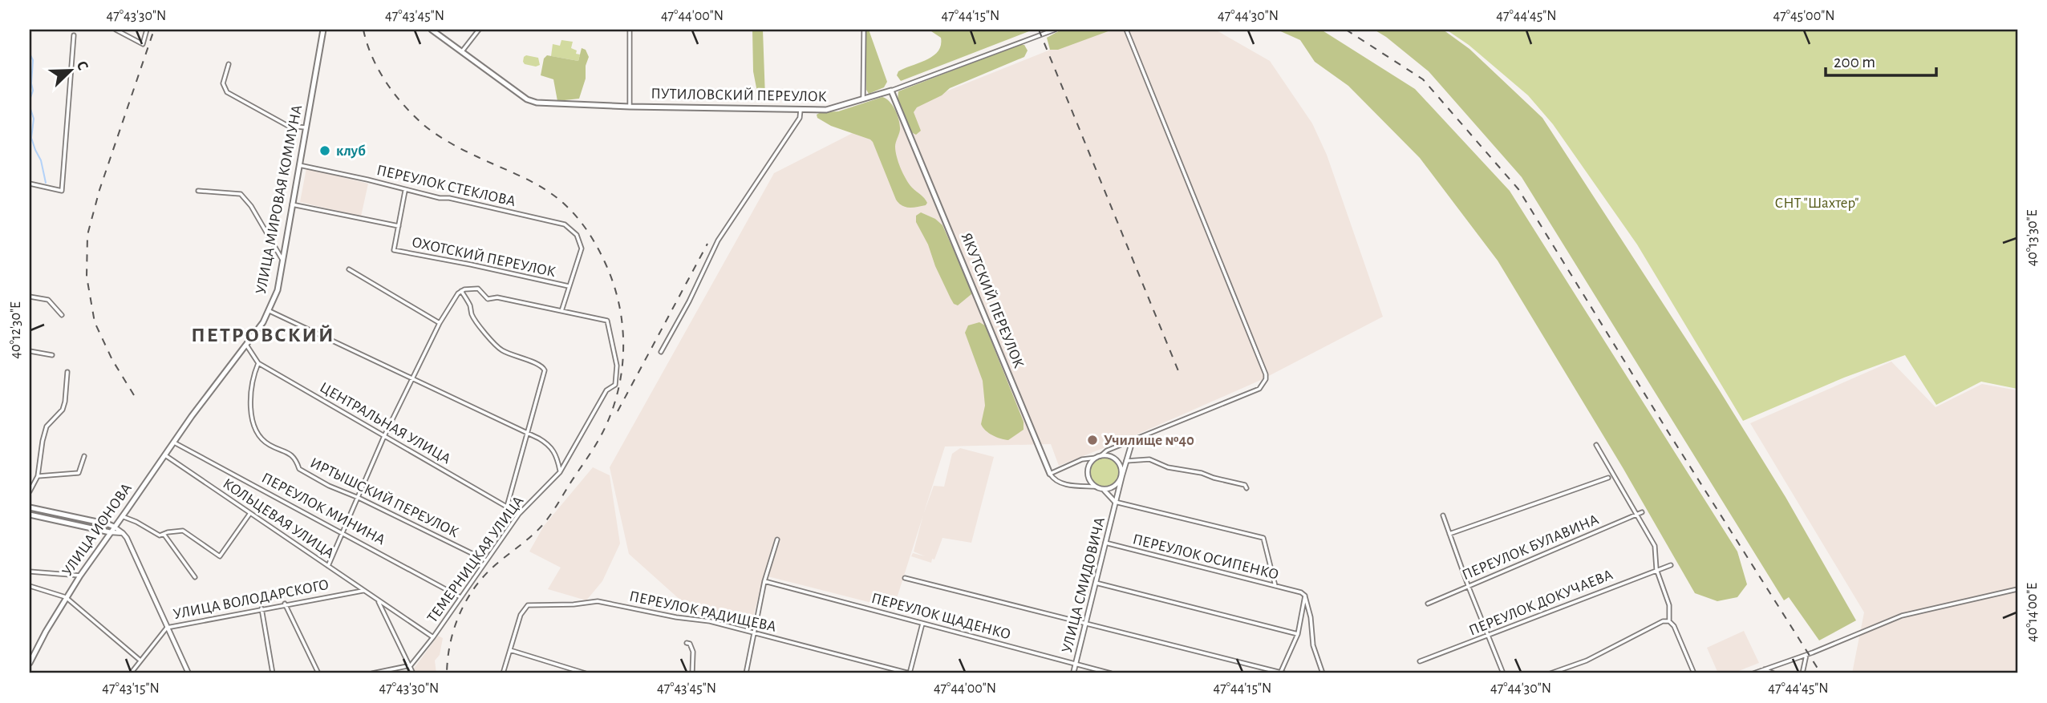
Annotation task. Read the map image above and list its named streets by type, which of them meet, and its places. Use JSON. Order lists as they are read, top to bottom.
{
  "streets": {
    "main road": [
      "ПУТИЛОВСКИЙ ПЕРЕУЛОК",
      "УЛИЦА МИРОВАЯ КОММУНА",
      "ЯКУТСКИЙ ПЕРЕУЛОК",
      "УЛИЦА ИОНОВА"
    ],
    "street": [
      "ПЕРЕУЛОК СТЕКЛОВА",
      "ОХОТСКИЙ ПЕРЕУЛОК",
      "ЦЕНТРАЛЬНАЯ УЛИЦА",
      "ИРТЫШСКИЙ ПЕРЕУЛОК",
      "ПЕРЕУЛОК МИНИНА",
      "КОЛЬЦЕВАЯ УЛИЦА",
      "ПЕРЕУЛОК БУЛАВИНА",
      "ПЕРЕУЛОК ОСИПЕНКО",
      "ТЕМЕРНИЦКАЯ УЛИЦА",
      "УЛИЦА СМИДОВИЧА",
      "УЛИЦА ВОЛОДАРСКОГО",
      "ПЕРЕУЛОК ДОКУЧАЕВА",
      "ПЕРЕУЛОК РАДИЩЕВА",
      "ПЕРЕУЛОК ЩАДЕНКО"
    ]
  },
  "crossings": [
    ["ПУТИЛОВСКИЙ ПЕРЕУЛОК", "ЯКУТСКИЙ ПЕРЕУЛОК"],
    ["ПЕРЕУЛОК СТЕКЛОВА", "УЛИЦА МИРОВАЯ КОММУНА"],
    ["ПЕРЕУЛОК СТЕКЛОВА", "ОХОТСКИЙ ПЕРЕУЛОК"],
    ["УЛИЦА МИРОВАЯ КОММУНА", "ОХОТСКИЙ ПЕРЕУЛОК"],
    ["УЛИЦА МИРОВАЯ КОММУНА", "ЦЕНТРАЛЬНАЯ УЛИЦА"],
    ["УЛИЦА МИРОВАЯ КОММУНА", "УЛИЦА ИОНОВА"],
    ["ЦЕНТРАЛЬНАЯ УЛИЦА", "ИРТЫШСКИЙ ПЕРЕУЛОК"],
    ["ЦЕНТРАЛЬНАЯ УЛИЦА", "ТЕМЕРНИЦКАЯ УЛИЦА"],
    ["ИРТЫШСКИЙ ПЕРЕУЛОК", "ТЕМЕРНИЦКАЯ УЛИЦА"],
    ["ПЕРЕУЛОК МИНИНА", "УЛИЦА ИОНОВА"],
    ["ПЕРЕУЛОК МИНИНА", "ТЕМЕРНИЦКАЯ УЛИЦА"],
    ["КОЛЬЦЕВАЯ УЛИЦА", "УЛИЦА ИОНОВА"],
    ["КОЛЬЦЕВАЯ УЛИЦА", "ТЕМЕРНИЦКАЯ УЛИЦА"],
    ["КОЛЬЦЕВАЯ УЛИЦА", "УЛИЦА ВОЛОДАРСКОГО"],
    ["ПЕРЕУЛОК ОСИПЕНКО", "УЛИЦА СМИДОВИЧА"],
    ["УЛИЦА СМИДОВИЧА", "ПЕРЕУЛОК ЩАДЕНКО"]
  ],
  "districts": ["ПЕТРОВСКИЙ"],
  "parks": ["СНТ \"Шахтер\""],
  "places": ["клуб", "Училище №40"],
  "scale_bar": "200 m",
  "north": "top right",
  "coordinates": [
    "47°43'30\"N",
    "47°43'45\"N",
    "47°44'00\"N",
    "47°44'15\"N",
    "47°44'30\"N",
    "47°44'45\"N",
    "47°45'00\"N",
    "40°13'30\"E",
    "40°12'30\"E",
    "40°14'00\"E",
    "47°43'15\"N"
  ]
}
